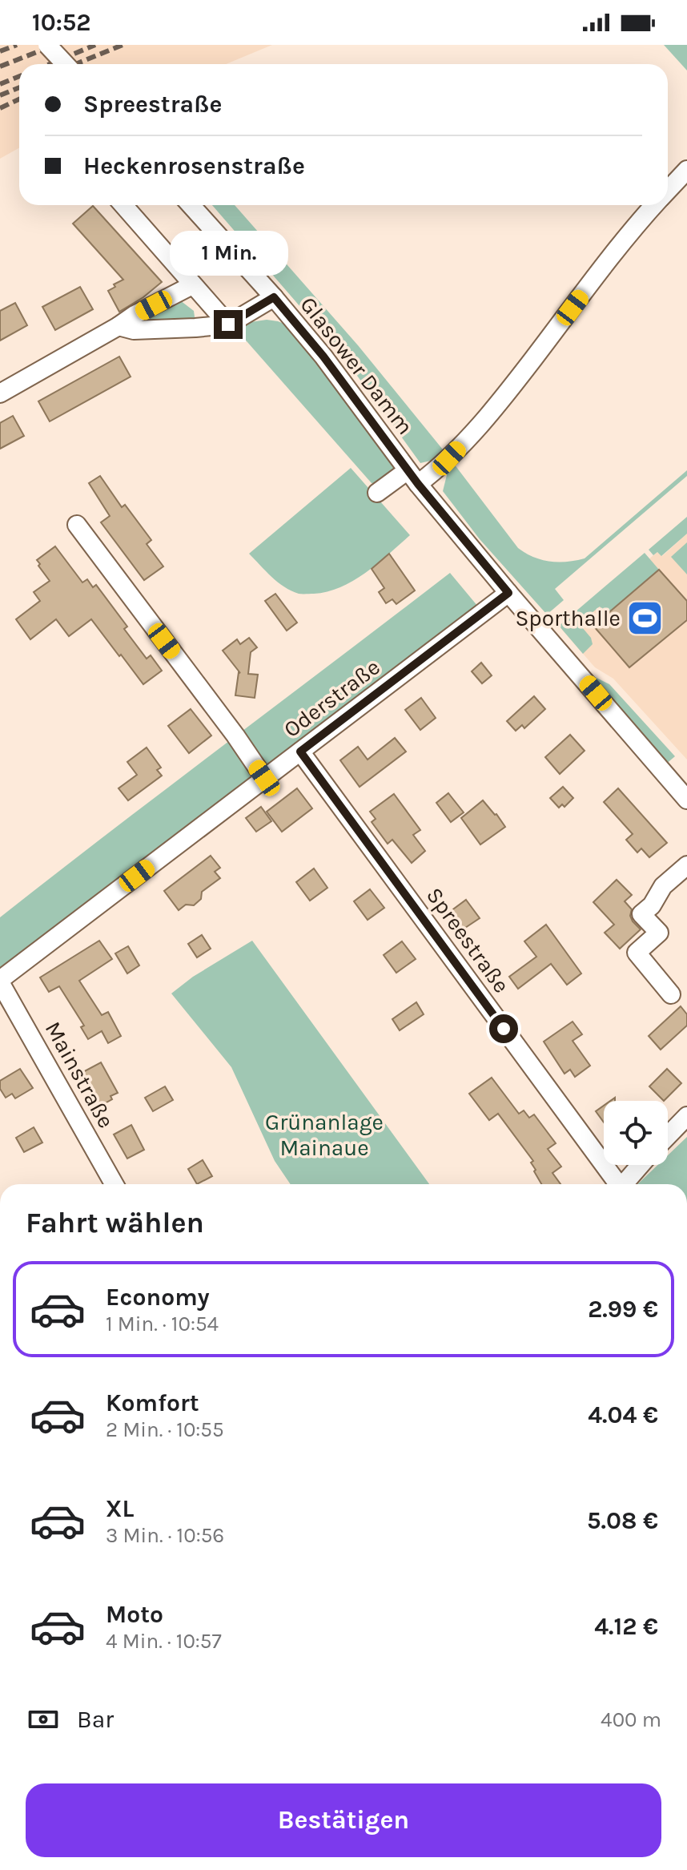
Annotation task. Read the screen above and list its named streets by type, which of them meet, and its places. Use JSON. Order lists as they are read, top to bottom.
{
  "streets": {
    "street": [
      "Glasower Damm",
      "Oderstraße",
      "Spreestraße",
      "Mainstraße"
    ]
  },
  "crossings": [
    ["Glasower Damm", "Oderstraße"],
    ["Oderstraße", "Spreestraße"],
    ["Oderstraße", "Mainstraße"]
  ],
  "parks": ["Grünanlage Mainaue"],
  "places": {
    "sports": ["Sporthalle"]
  },
  "page": {
    "status": "10:52",
    "banner": ["Spreestraße", "Heckenrosenstraße"],
    "bubble": "1 Min.",
    "heading": "Fahrt wählen",
    "list": [
      {
        "name": "Economy",
        "note": "1 Min. · 10:54",
        "value": "2.99 €"
      },
      {
        "name": "Komfort",
        "note": "2 Min. · 10:55",
        "value": "4.04 €"
      },
      {
        "name": "XL",
        "note": "3 Min. · 10:56",
        "value": "5.08 €"
      },
      {
        "name": "Moto",
        "note": "4 Min. · 10:57",
        "value": "4.12 €"
      }
    ],
    "pay": ["Bar", "400 m"],
    "buttons": "Bestätigen"
  }
}
